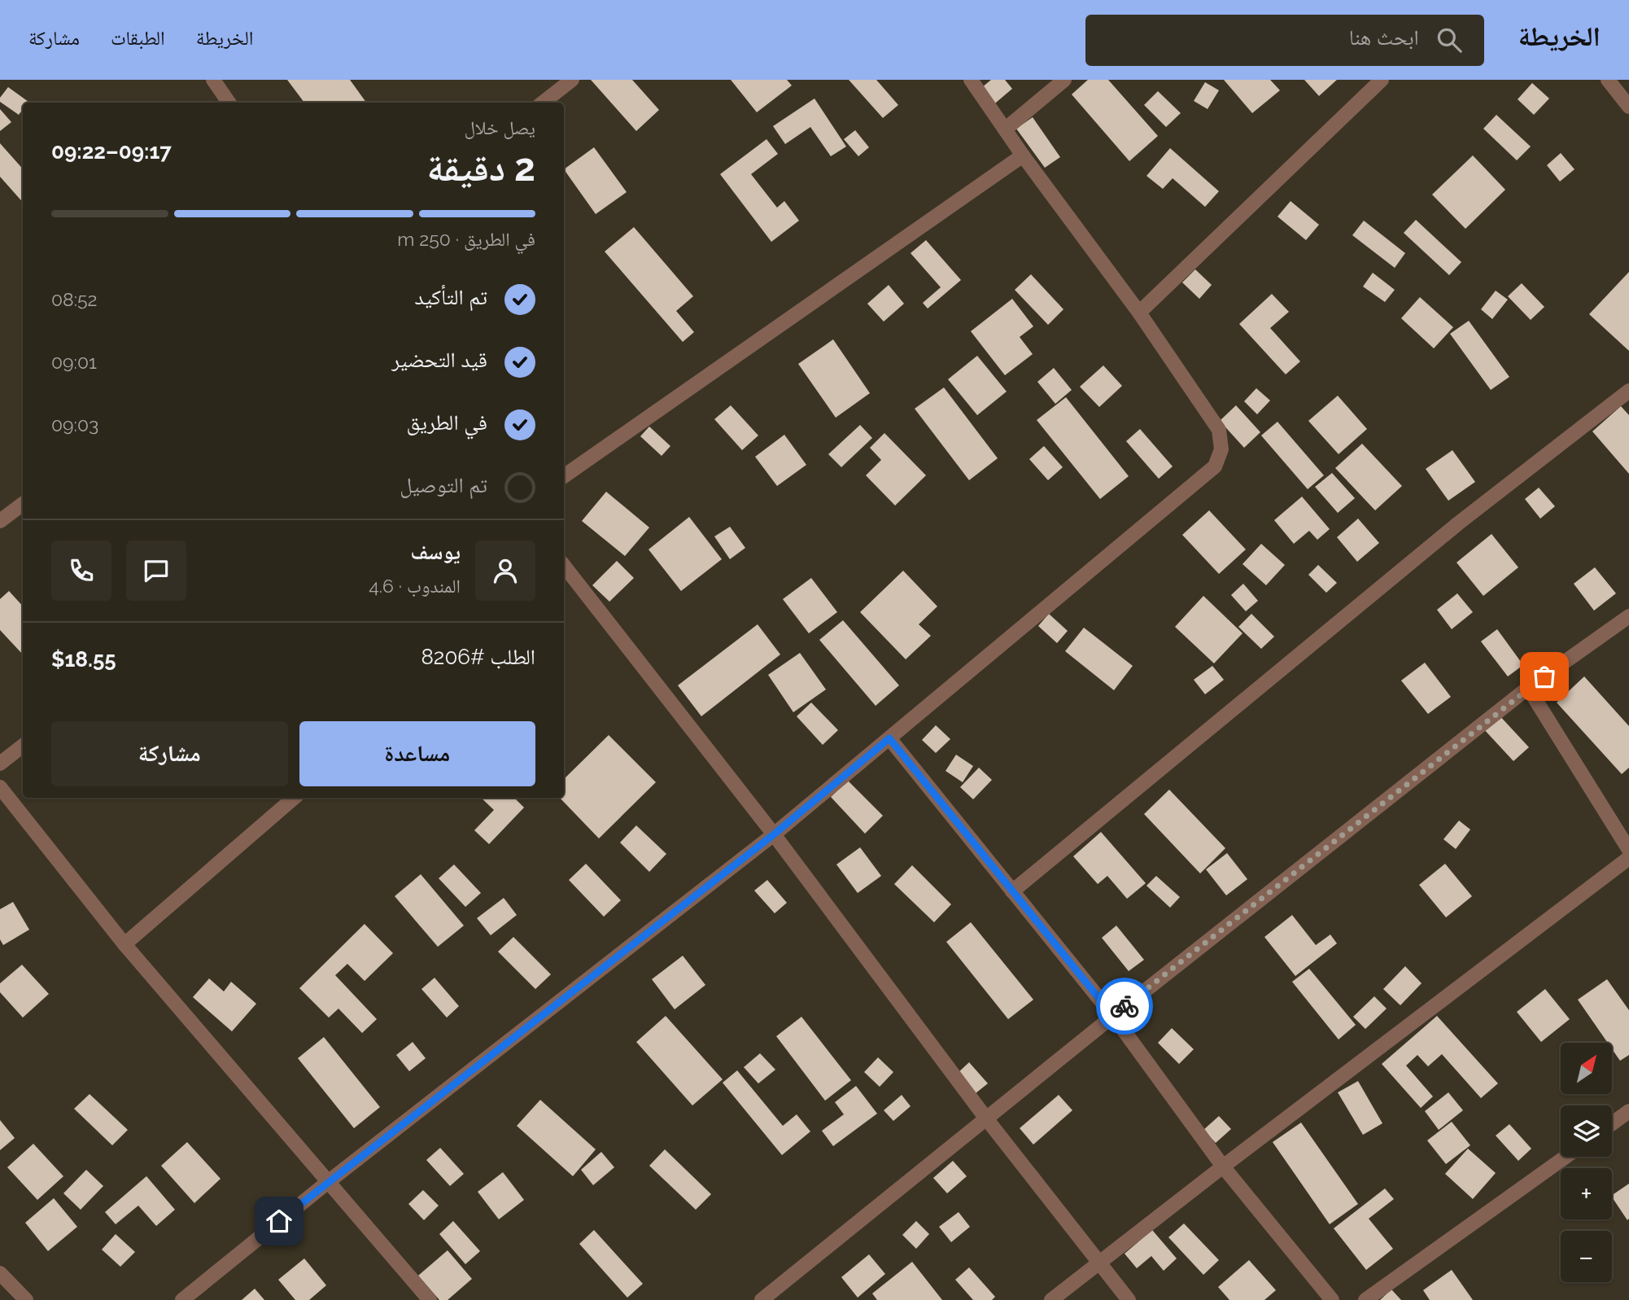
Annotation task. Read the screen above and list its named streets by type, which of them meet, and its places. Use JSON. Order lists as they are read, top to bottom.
{
  "north": "top right",
  "page": {
    "header": "الخريطة",
    "search": "ابحث هنا",
    "nav": ["الخريطة", "الطبقات", "مشاركة"],
    "heading": ["2 دقيقة", "يصل خلال", "09:17–09:22"],
    "panel": [
      "يوسف",
      "المندوب · 4.6",
      "الطلب #8206",
      "$18.55"
    ],
    "bar": "في الطريق · 250 m",
    "list": [
      ["تم التأكيد", "08:52"],
      ["قيد التحضير", "09:01"],
      ["في الطريق", "09:03"],
      "تم التوصيل"
    ],
    "buttons": ["مساعدة", "مشاركة"],
    "map_buttons": ["+", "−"]
  }
}
